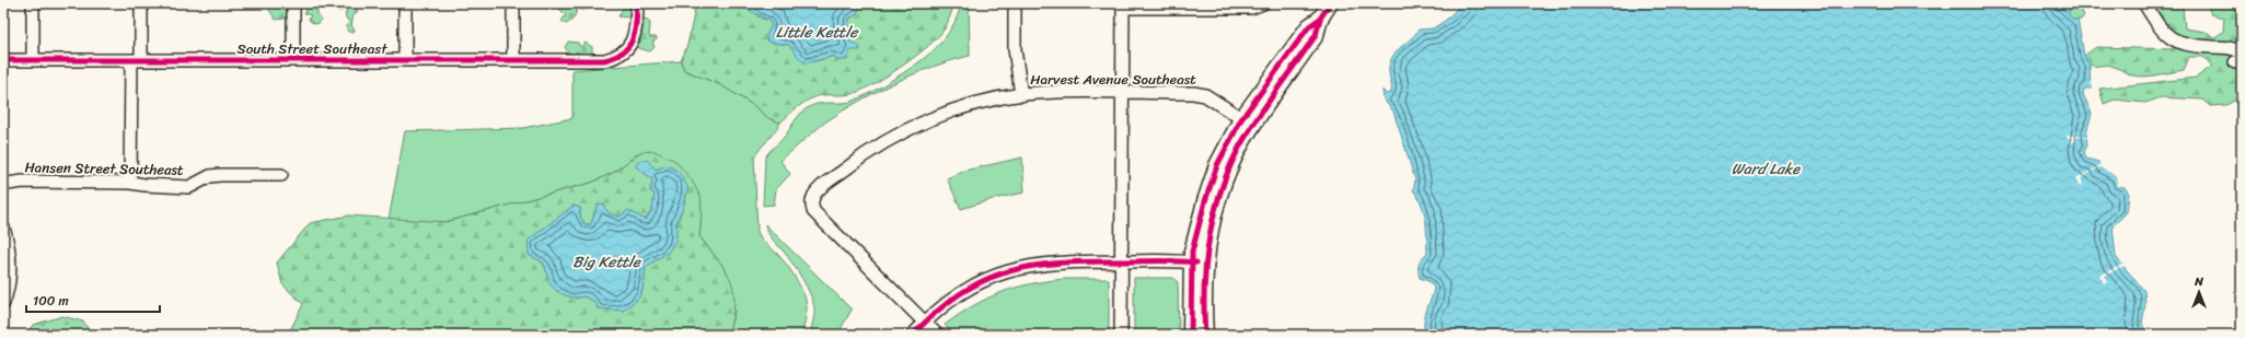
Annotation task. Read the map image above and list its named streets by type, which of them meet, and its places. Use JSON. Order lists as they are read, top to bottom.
{
  "streets": {
    "street": ["South Street Southeast", "Harvest Avenue Southeast", "Hansen Street Southeast"]
  },
  "water": ["Little Kettle", "Ward Lake", "Big Kettle"],
  "scale_bar": "100 m",
  "north": "top"
}
